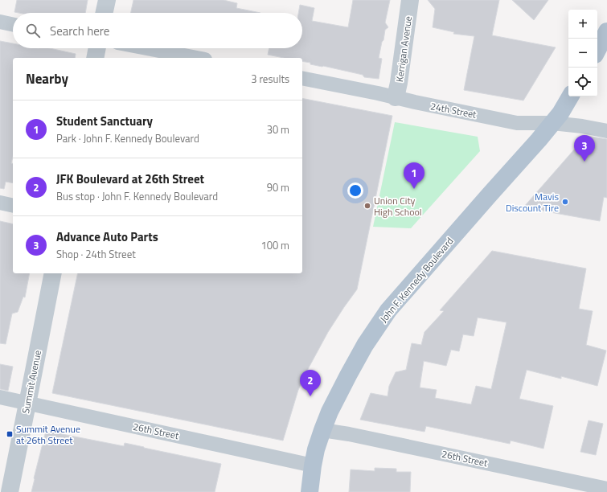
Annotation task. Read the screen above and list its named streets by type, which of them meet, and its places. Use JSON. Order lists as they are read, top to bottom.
{
  "streets": {
    "main road": ["John F. Kennedy Boulevard"],
    "street": [
      "Kerrigan Avenue",
      "24th Street",
      "Summit Avenue",
      "26th Street"
    ]
  },
  "crossings": [
    ["Kerrigan Avenue", "24th Street"],
    ["24th Street", "John F. Kennedy Boulevard"],
    ["John F. Kennedy Boulevard", "26th Street"],
    ["Summit Avenue", "26th Street"]
  ],
  "places": {
    "other": ["Mavis Discount Tire", "Union City High School"],
    "transit": ["Summit Avenue at 26th Street"]
  },
  "page": {
    "map_buttons": ["+", "−"],
    "search": "Search here",
    "heading": ["Nearby", "3 results"],
    "list": [
      {
        "mark": "1",
        "name": "Student Sanctuary",
        "note": "Park · John F. Kennedy Boulevard",
        "value": "30 m"
      },
      {
        "mark": "2",
        "name": "JFK Boulevard at 26th Street",
        "note": "Bus stop · John F. Kennedy Boulevard",
        "value": "90 m"
      },
      {
        "mark": "3",
        "name": "Advance Auto Parts",
        "note": "Shop · 24th Street",
        "value": "100 m"
      }
    ],
    "pins": ["3", "1", "2"]
  }
}
